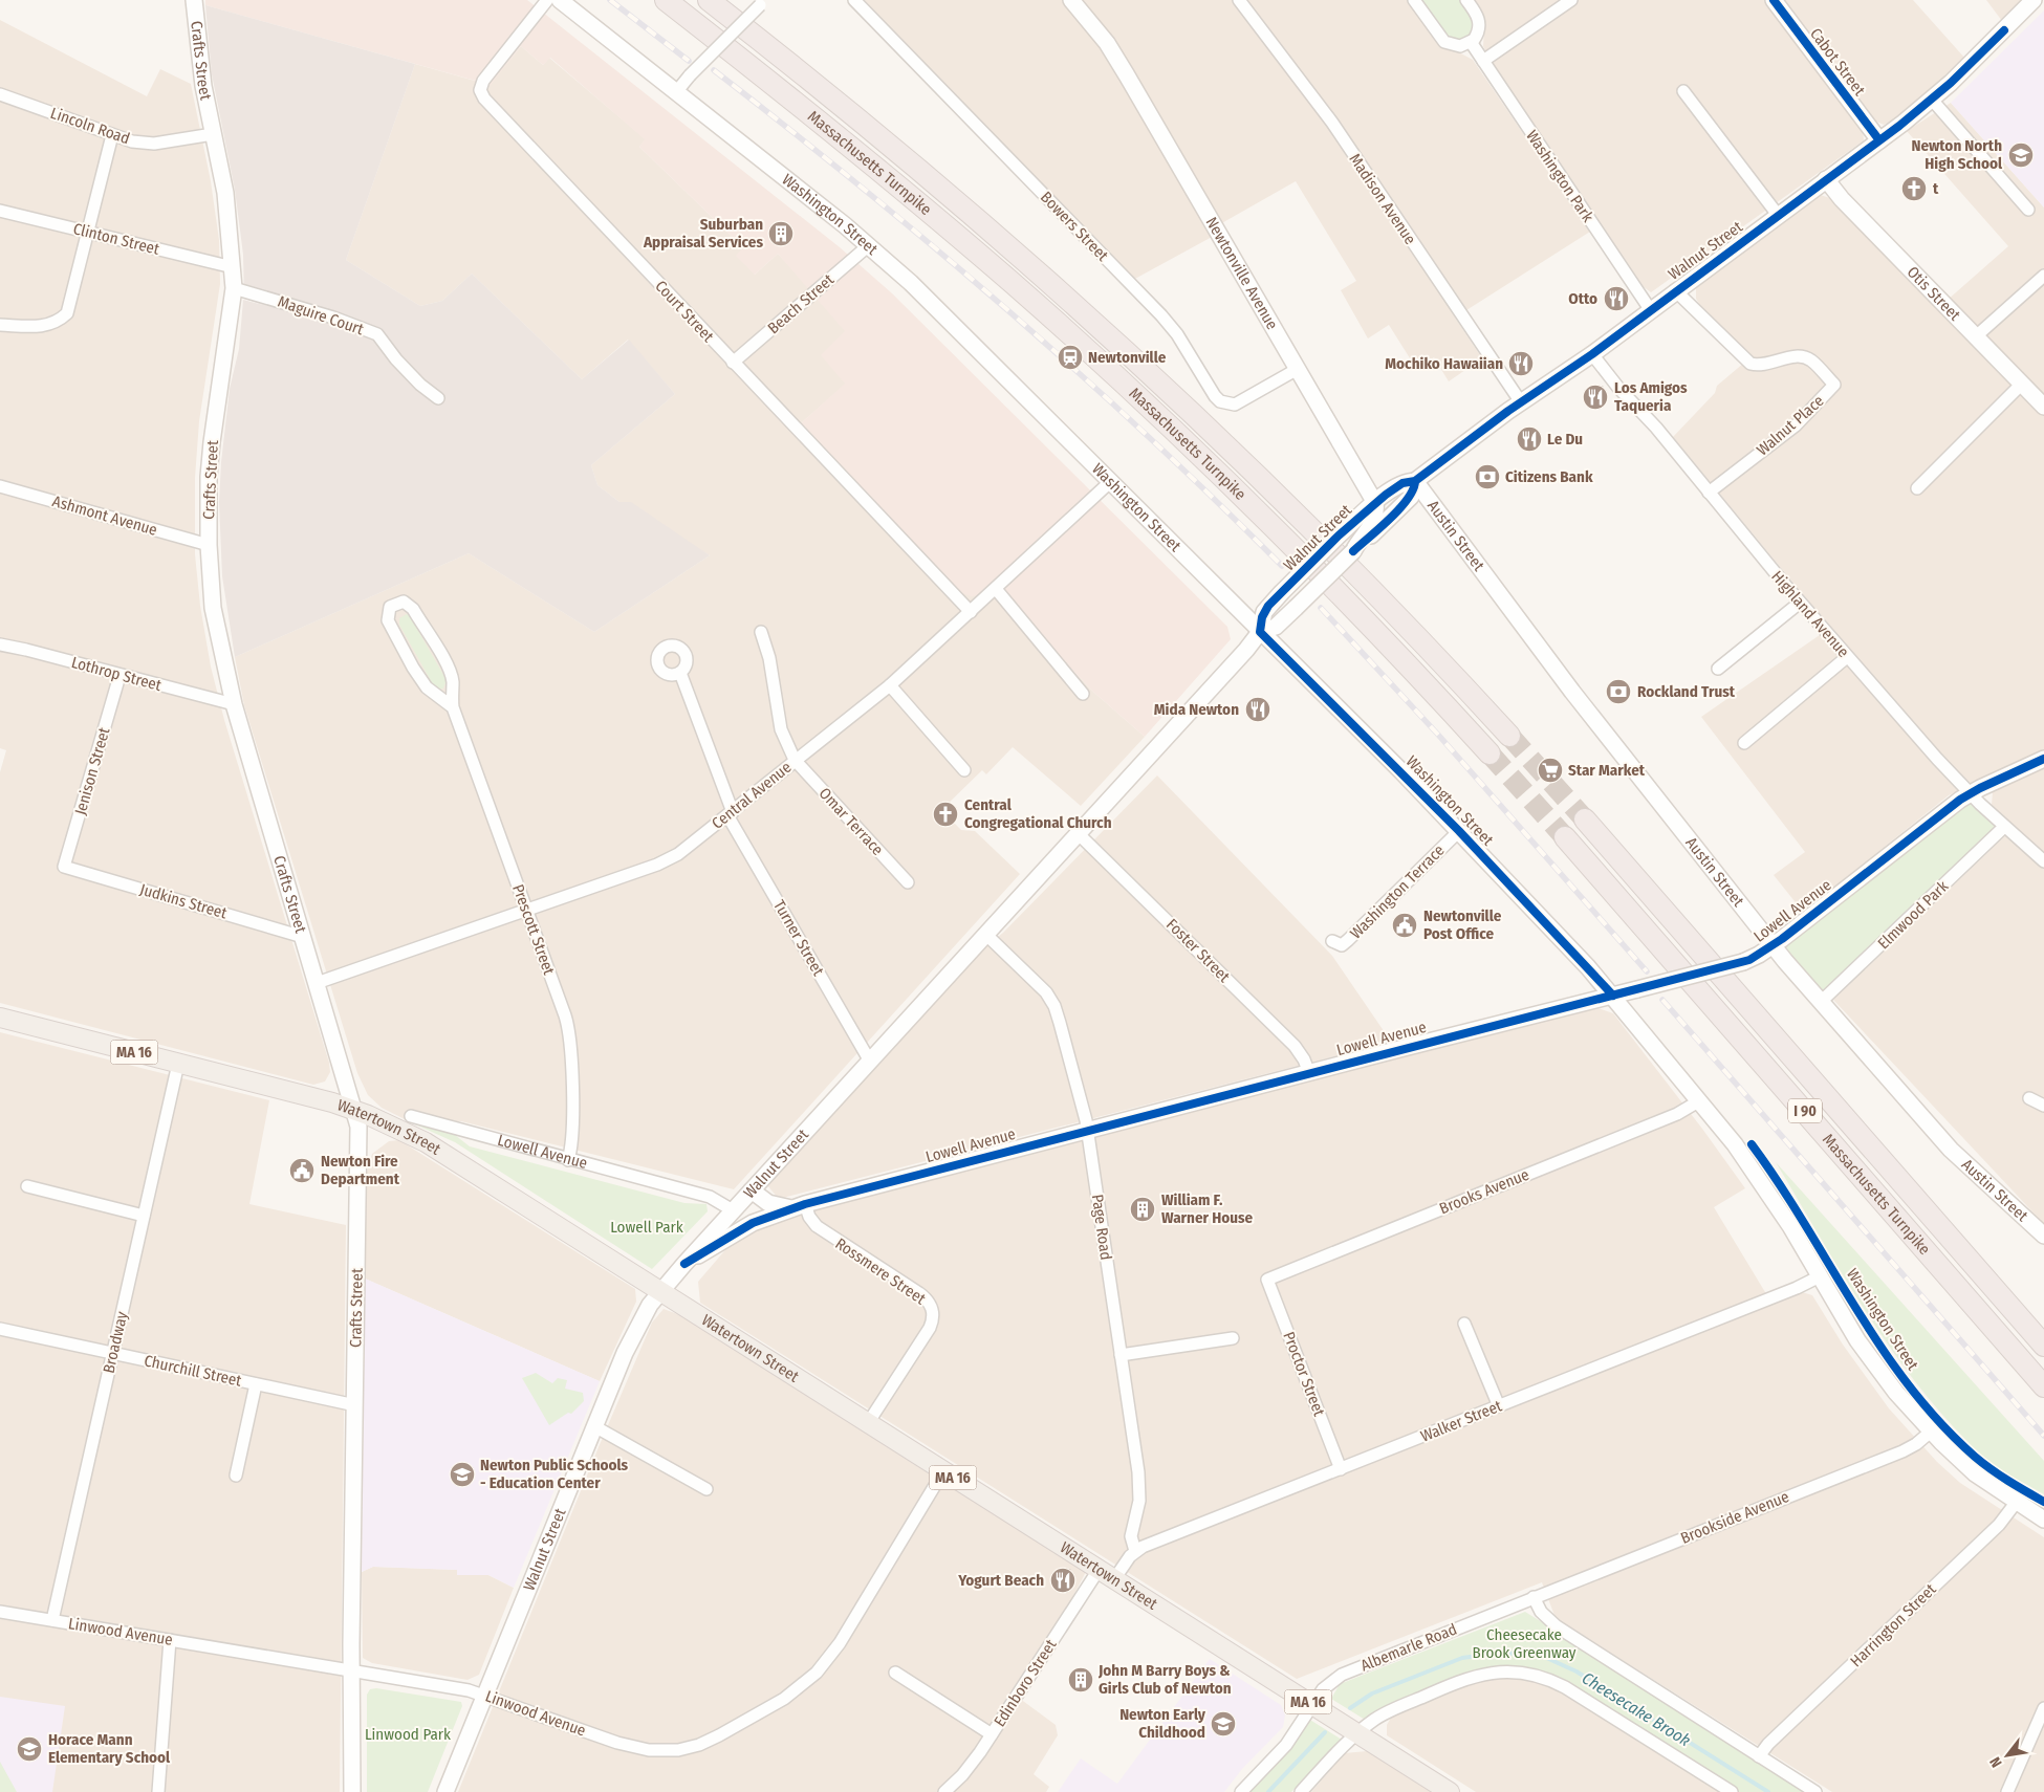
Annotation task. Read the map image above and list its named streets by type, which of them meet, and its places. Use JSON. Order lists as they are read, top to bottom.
{
  "streets": {
    "highway": ["Massachusetts Turnpike", "I 90"],
    "main road": [
      "Crafts Street",
      "Cabot Street",
      "Washington Street",
      "Walnut Street",
      "Newtonville Avenue",
      "Otis Street",
      "Austin Street",
      "Lowell Avenue",
      "MA 16",
      "Watertown Street"
    ],
    "street": [
      "Lincoln Road",
      "Washington Park",
      "Madison Avenue",
      "Bowers Street",
      "Clinton Street",
      "Beach Street",
      "Court Street",
      "Maguire Court",
      "Walnut Place",
      "Ashmont Avenue",
      "Highland Avenue",
      "Lothrop Street",
      "Jenison Street",
      "Central Avenue",
      "Omar Terrace",
      "Washington Terrace",
      "Judkins Street",
      "Elmwood Park",
      "Prescott Street",
      "Turner Street",
      "Foster Street",
      "Brooks Avenue",
      "Page Road",
      "Rossmere Street",
      "Broadway",
      "Churchill Street",
      "Proctor Street",
      "Walker Street",
      "Brookside Avenue",
      "Harrington Street",
      "Linwood Avenue",
      "Albemarle Road",
      "Edinboro Street"
    ]
  },
  "crossings": [
    ["Crafts Street", "Lincoln Road"],
    ["Crafts Street", "Clinton Street"],
    ["Crafts Street", "Maguire Court"],
    ["Crafts Street", "Ashmont Avenue"],
    ["Crafts Street", "Lothrop Street"],
    ["Crafts Street", "Central Avenue"],
    ["Crafts Street", "Judkins Street"],
    ["Crafts Street", "Watertown Street"],
    ["Crafts Street", "Churchill Street"],
    ["Crafts Street", "Linwood Avenue"],
    ["Cabot Street", "Walnut Street"],
    ["Washington Park", "Walnut Street"],
    ["Madison Avenue", "Walnut Street"],
    ["Washington Street", "Walnut Street"],
    ["Washington Street", "Beach Street"],
    ["Washington Street", "Central Avenue"],
    ["Washington Street", "Washington Terrace"],
    ["Washington Street", "Lowell Avenue"],
    ["Washington Street", "Brooks Avenue"],
    ["Washington Street", "Walker Street"],
    ["Washington Street", "Brookside Avenue"],
    ["Washington Street", "Harrington Street"],
    ["Bowers Street", "Newtonville Avenue"],
    ["Walnut Street", "Newtonville Avenue"],
    ["Walnut Street", "Otis Street"],
    ["Walnut Street", "Walnut Place"],
    ["Walnut Street", "Austin Street"],
    ["Walnut Street", "Highland Avenue"],
    ["Walnut Street", "Lowell Avenue"],
    ["Walnut Street", "Turner Street"],
    ["Walnut Street", "Foster Street"],
    ["Walnut Street", "Watertown Street"],
    ["Walnut Street", "Page Road"],
    ["Walnut Street", "Linwood Avenue"],
    ["Beach Street", "Court Street"],
    ["Court Street", "Central Avenue"],
    ["Walnut Place", "Highland Avenue"],
    ["Austin Street", "Lowell Avenue"],
    ["Austin Street", "Elmwood Park"],
    ["Highland Avenue", "Lowell Avenue"],
    ["Highland Avenue", "Elmwood Park"],
    ["Lothrop Street", "Jenison Street"],
    ["Jenison Street", "Judkins Street"],
    ["Central Avenue", "Omar Terrace"],
    ["Central Avenue", "Prescott Street"],
    ["Central Avenue", "Turner Street"],
    ["Lowell Avenue", "Prescott Street"],
    ["Lowell Avenue", "Foster Street"],
    ["Lowell Avenue", "Page Road"],
    ["Lowell Avenue", "Rossmere Street"],
    ["Watertown Street", "Rossmere Street"],
    ["Watertown Street", "Broadway"],
    ["Watertown Street", "Linwood Avenue"],
    ["Watertown Street", "Albemarle Road"],
    ["Watertown Street", "Edinboro Street"],
    ["Brooks Avenue", "Proctor Street"],
    ["Page Road", "Walker Street"],
    ["Broadway", "Churchill Street"],
    ["Broadway", "Linwood Avenue"],
    ["Proctor Street", "Walker Street"],
    ["Brookside Avenue", "Albemarle Road"]
  ],
  "water": ["Cheesecake Brook"],
  "parks": ["Lowell Park", "Cheesecake Brook Greenway", "Linwood Park"],
  "places": {
    "school or university": [
      "Newton North High School",
      "Newton Public Schools - Education Center",
      "Newton Early Childhood",
      "Horace Mann Elementary School"
    ],
    "church": ["t", "Central Congregational Church"],
    "building": ["Suburban Appraisal Services", "William F. Warner House", "John M Barry Boys & Girls Club of Newton"],
    "restaurant": [
      "Otto",
      "Mochiko Hawaiian",
      "Los Amigos Taqueria",
      "Le Du",
      "Mida Newton",
      "Yogurt Beach"
    ],
    "station": ["Newtonville"],
    "bank": ["Citizens Bank", "Rockland Trust"],
    "supermarket": ["Star Market"],
    "public building": ["Newtonville Post Office", "Newton Fire Department"]
  },
  "north": "bottom left"
}
